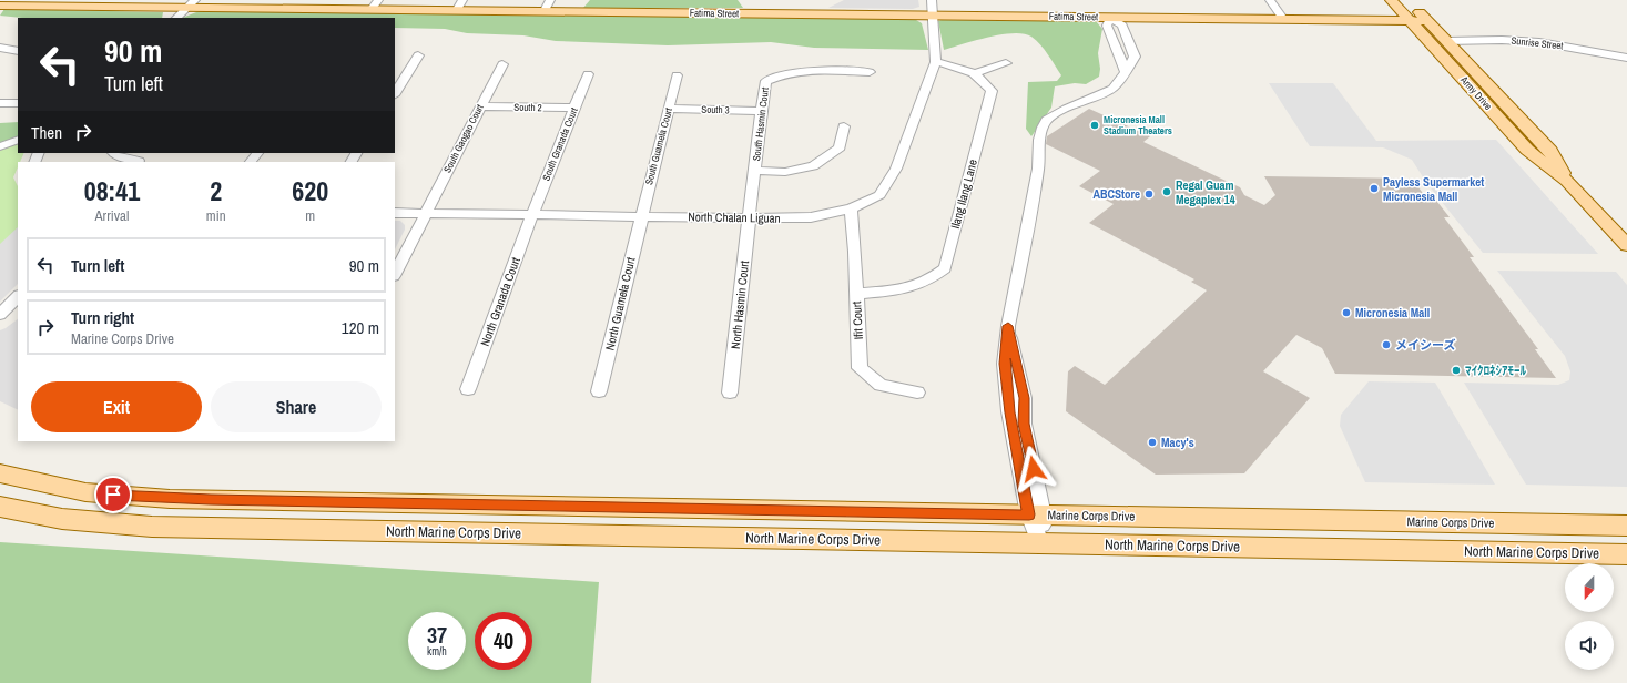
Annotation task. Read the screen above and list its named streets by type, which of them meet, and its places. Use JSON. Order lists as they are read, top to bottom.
{
  "streets": {
    "main road": [
      "Fatima Street",
      "Army Drive",
      "Marine Corps Drive",
      "North Marine Corps Drive"
    ],
    "street": [
      "Sunrise Street",
      "South 2",
      "South 3",
      "South Hasmin Court",
      "South Gaogao Court",
      "South Granada Court",
      "South Guamela Court",
      "Ilang Ilang Lane",
      "North Chalan Liguan",
      "North Granada Court",
      "North Guamela Court",
      "North Hasmin Court",
      "Ifit Court"
    ]
  },
  "crossings": [
    ["Fatima Street", "Army Drive"],
    ["Fatima Street", "North Chalan Liguan"],
    ["Sunrise Street", "Army Drive"],
    ["South 2", "South Gaogao Court"],
    ["South 2", "South Granada Court"],
    ["South 3", "South Hasmin Court"],
    ["South 3", "South Guamela Court"],
    ["South Hasmin Court", "North Chalan Liguan"],
    ["South Hasmin Court", "North Hasmin Court"],
    ["South Gaogao Court", "North Chalan Liguan"],
    ["South Granada Court", "North Chalan Liguan"],
    ["South Granada Court", "North Granada Court"],
    ["South Guamela Court", "North Chalan Liguan"],
    ["South Guamela Court", "North Guamela Court"],
    ["Ilang Ilang Lane", "Ifit Court"],
    ["North Chalan Liguan", "North Granada Court"],
    ["North Chalan Liguan", "North Guamela Court"],
    ["North Chalan Liguan", "North Hasmin Court"],
    ["North Chalan Liguan", "Ifit Court"]
  ],
  "places": [
    "Micronesia Mall Stadium Theaters",
    "Payless Supermarket Micronesia Mall",
    "Regal Guam Megaplex 14",
    "ABCStore",
    "Micronesia Mall",
    "メイシーズ",
    "ﾏｲｸﾛﾈｼｱﾓｰﾙ",
    "Macy's"
  ],
  "north": "bottom",
  "page": {
    "turn": ["90 m", "Turn left"],
    "then": "Then",
    "eta": [
      "08:41",
      "Arrival",
      "2",
      "min",
      "620",
      "m"
    ],
    "list": [
      {
        "name": "Turn left",
        "value": "90 m"
      },
      {
        "name": "Turn right",
        "note": "Marine Corps Drive",
        "value": "120 m"
      }
    ],
    "buttons": ["Exit", "Share"],
    "speed": "37 km/h",
    "limit": "40"
  }
}
